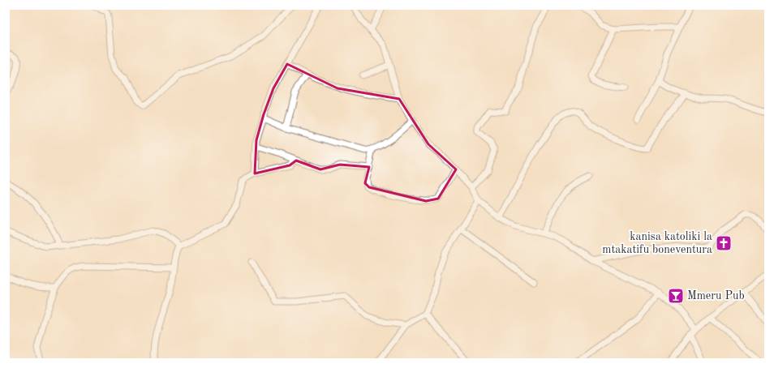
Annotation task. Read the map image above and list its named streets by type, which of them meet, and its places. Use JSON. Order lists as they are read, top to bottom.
{
  "places": {
    "church": ["kanisa katoliki la mtakatifu boneventura"],
    "bar": ["Mmeru Pub"]
  }
}
